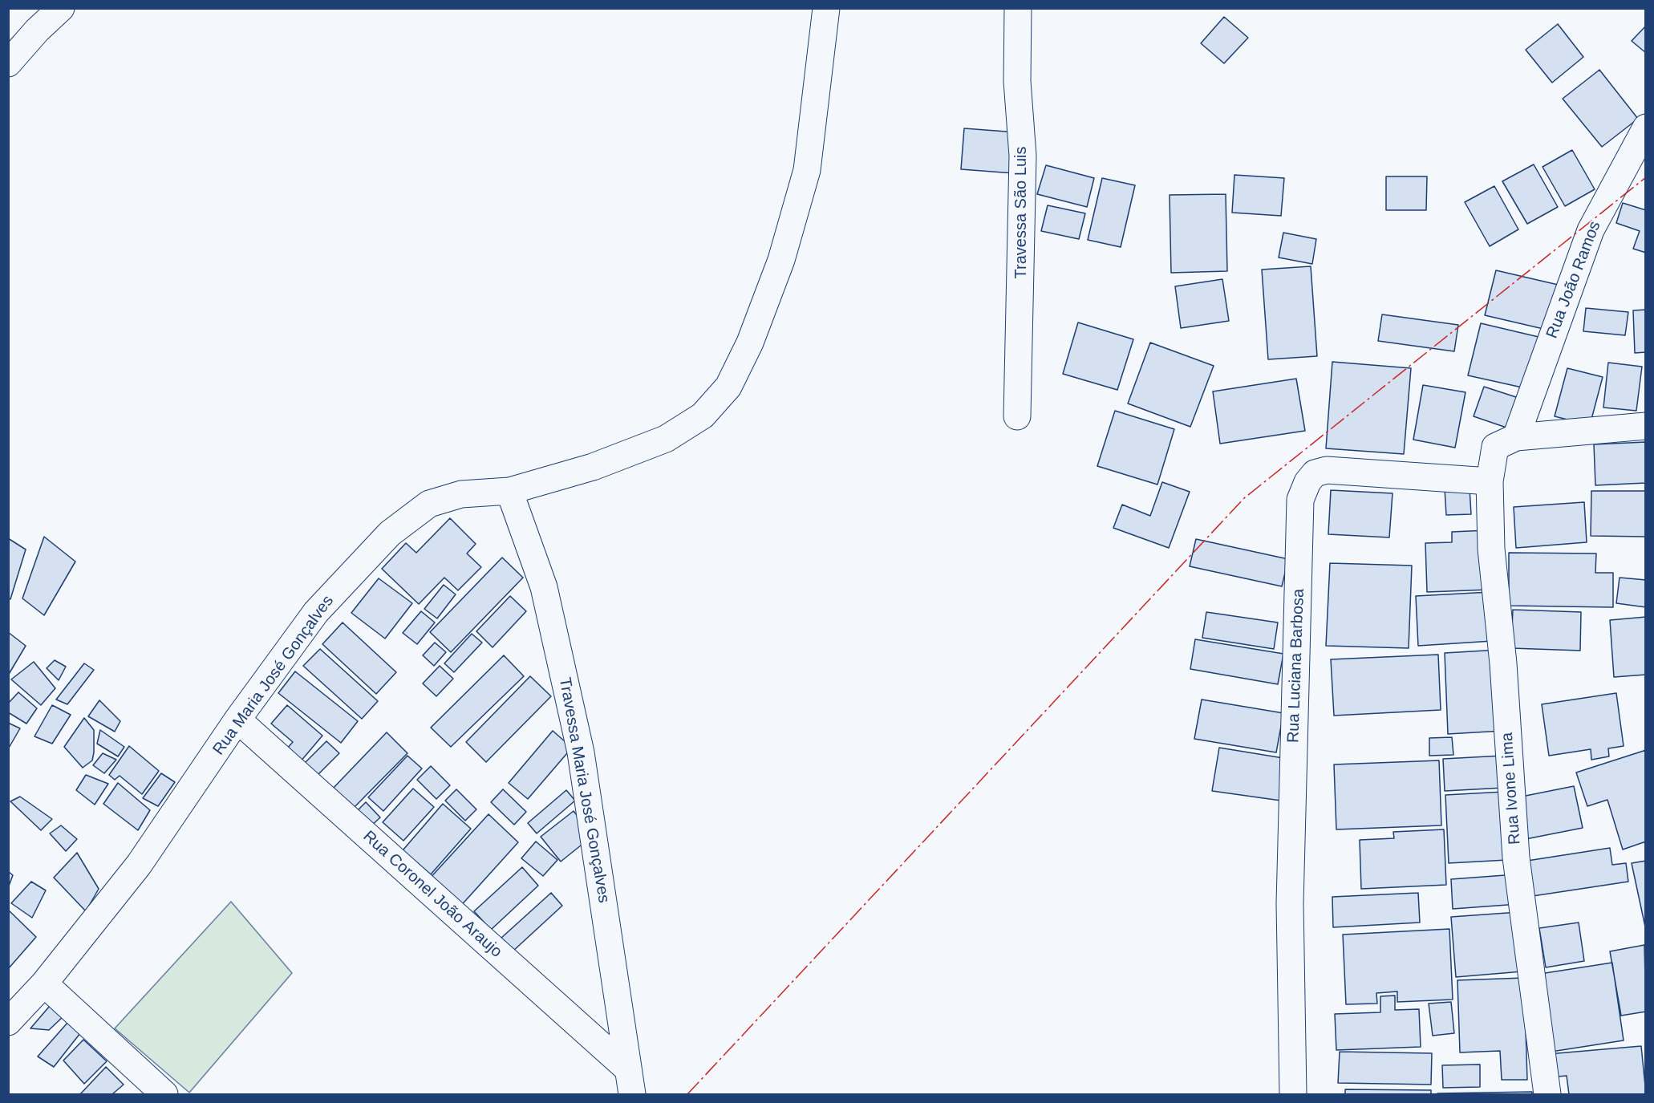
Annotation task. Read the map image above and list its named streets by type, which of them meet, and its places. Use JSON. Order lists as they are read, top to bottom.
{
  "streets": {
    "street": [
      "Travessa São Luis",
      "Rua João Ramos",
      "Rua Luciana Barbosa",
      "Rua Maria José Gonçalves",
      "Rua Ivone Lima",
      "Travessa Maria José Gonçalves",
      "Rua Coronel João Araujo"
    ]
  },
  "crossings": [
    ["Rua Luciana Barbosa", "Rua Ivone Lima"],
    ["Rua Maria José Gonçalves", "Travessa Maria José Gonçalves"],
    ["Rua Maria José Gonçalves", "Rua Coronel João Araujo"],
    ["Travessa Maria José Gonçalves", "Rua Coronel João Araujo"]
  ]
}
